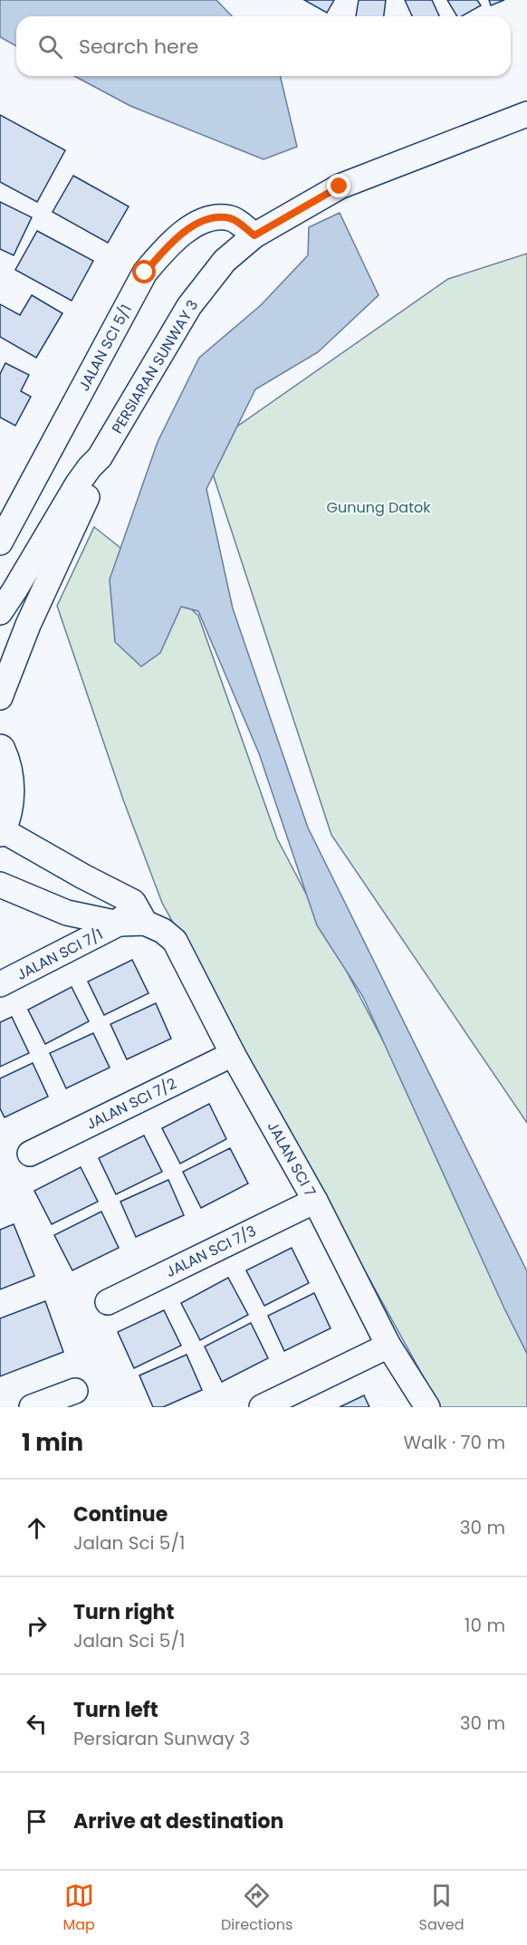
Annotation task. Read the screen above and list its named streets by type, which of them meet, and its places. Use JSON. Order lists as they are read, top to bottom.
{
  "streets": {
    "street": [
      "JALAN SCI 5/1",
      "PERSIARAN SUNWAY 3",
      "JALAN SCI 7/1",
      "JALAN SCI 7/2",
      "JALAN SCI 7",
      "JALAN SCI 7/3"
    ]
  },
  "crossings": [
    ["JALAN SCI 5/1", "PERSIARAN SUNWAY 3"],
    ["JALAN SCI 7/2", "JALAN SCI 7"],
    ["JALAN SCI 7", "JALAN SCI 7/3"]
  ],
  "parks": ["Gunung Datok"],
  "page": {
    "search": "Search here",
    "heading": ["1 min", "Walk · 70 m"],
    "list": [
      ["Continue", "Jalan Sci 5/1", "30 m"],
      ["Turn right", "Jalan Sci 5/1", "10 m"],
      ["Turn left", "Persiaran Sunway 3", "30 m"],
      "Arrive at destination"
    ],
    "nav": ["Map", "Directions", "Saved"]
  }
}
